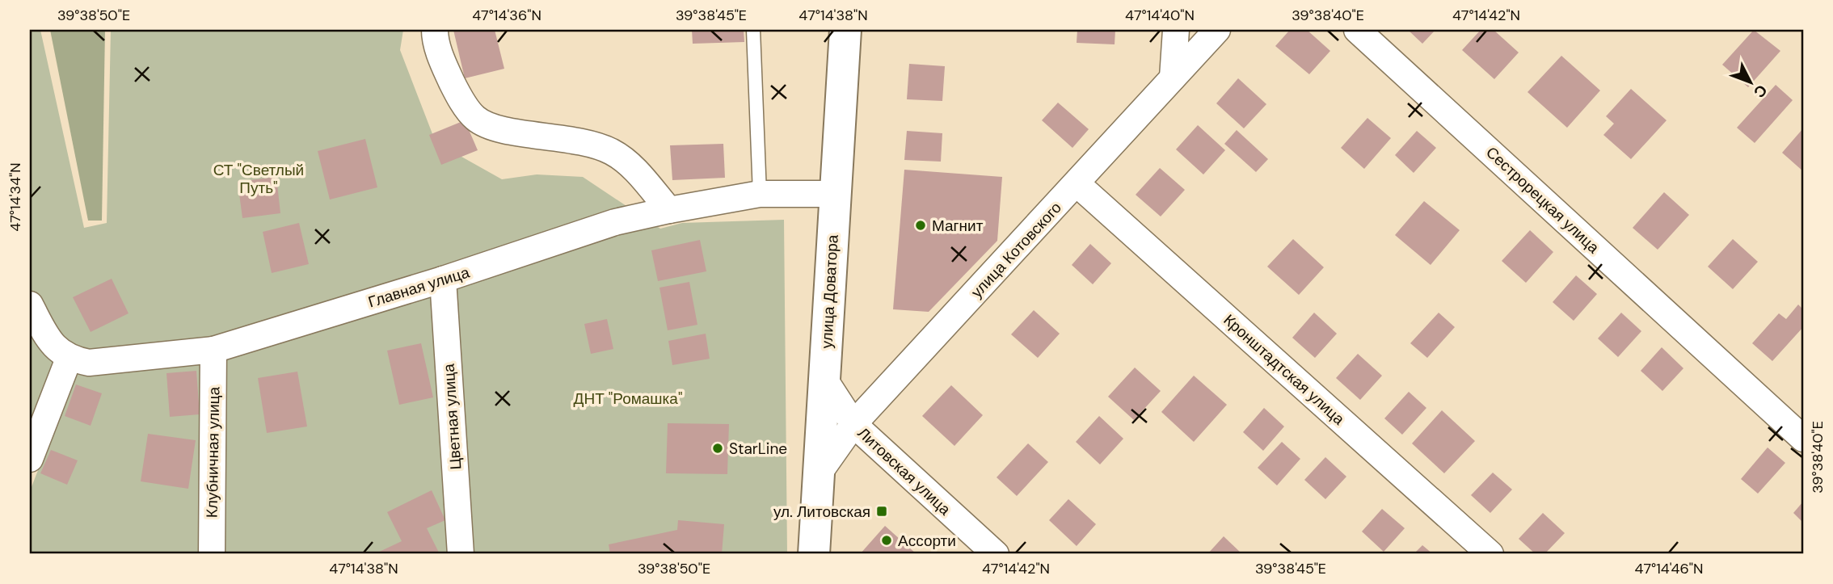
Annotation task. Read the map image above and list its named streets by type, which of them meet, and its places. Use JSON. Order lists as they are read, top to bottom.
{
  "streets": {
    "main road": ["улица Доватора"],
    "street": [
      "Сестрорецкая улица",
      "улица Котовского",
      "Главная улица",
      "Кронштадтская улица",
      "Цветная улица",
      "Клубничная улица",
      "Литовская улица"
    ]
  },
  "crossings": [
    ["улица Котовского", "улица Доватора"],
    ["улица Котовского", "Кронштадтская улица"],
    ["улица Котовского", "Литовская улица"],
    ["Главная улица", "улица Доватора"],
    ["Главная улица", "Цветная улица"],
    ["Главная улица", "Клубничная улица"],
    ["улица Доватора", "Литовская улица"]
  ],
  "parks": ["СТ \"Светлый Путь\"", "ДНТ \"Ромашка\""],
  "places": {
    "other": ["Магнит", "StarLine", "Ассорти"],
    "transit": ["ул. Литовская"]
  },
  "north": "bottom right",
  "coordinates": [
    "39°38'50\"E",
    "47°14'36\"N",
    "39°38'45\"E",
    "47°14'38\"N",
    "47°14'40\"N",
    "39°38'40\"E",
    "47°14'42\"N",
    "47°14'34\"N",
    "47°14'46\"N"
  ]
}
